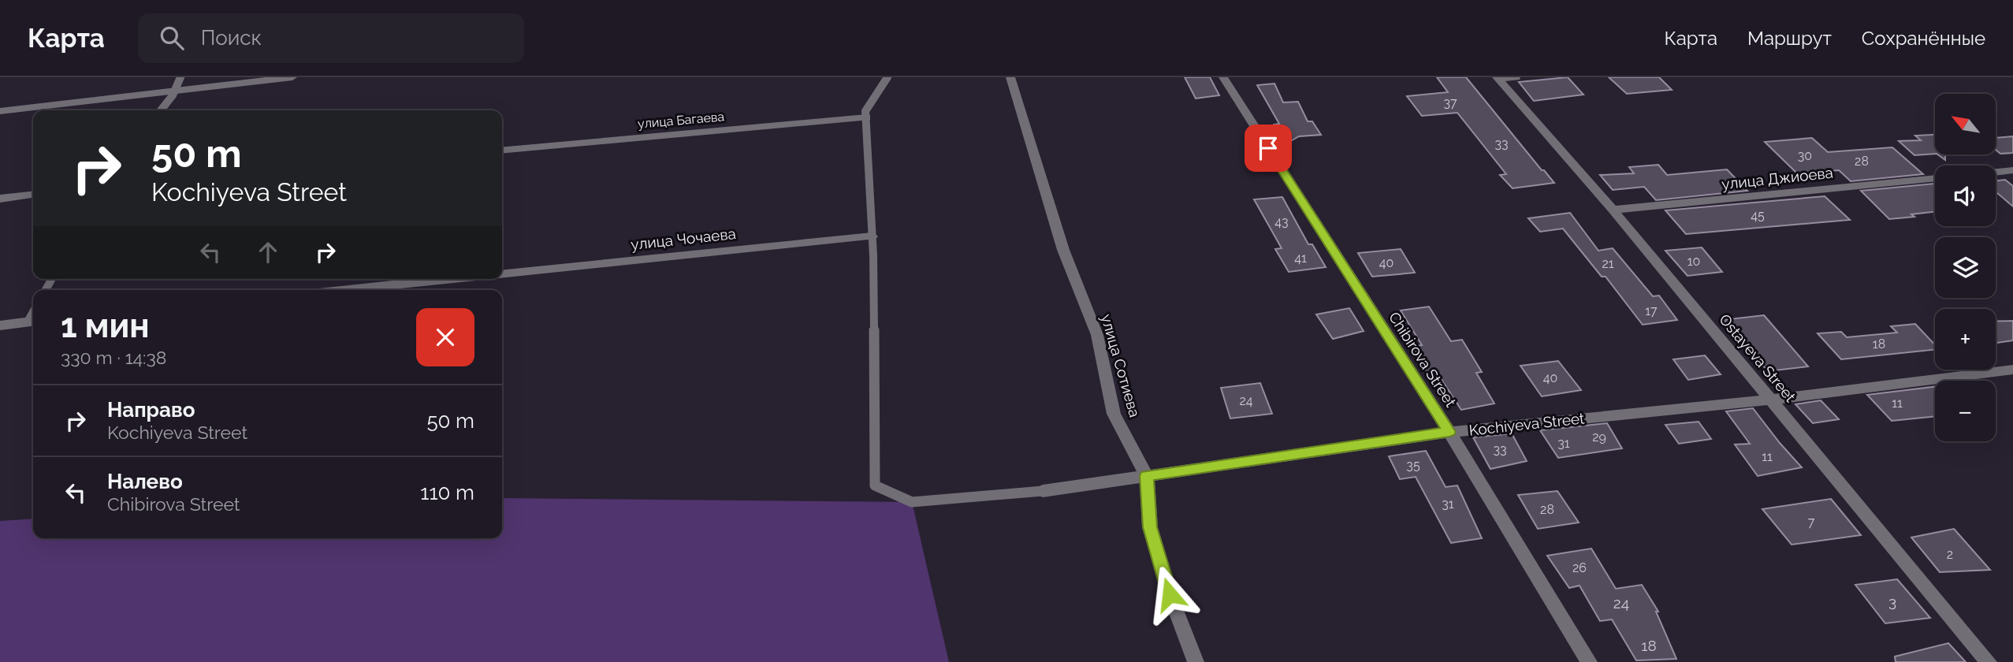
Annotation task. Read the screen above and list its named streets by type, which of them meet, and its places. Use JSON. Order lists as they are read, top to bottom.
{
  "streets": {
    "street": [
      "улица Багаева",
      "улица Джиоева",
      "улица Чочаева",
      "Ostayeva Street",
      "Chibirova Street",
      "улица Сотиева",
      "Kochiyeva Street"
    ]
  },
  "crossings": [
    ["улица Джиоева", "Ostayeva Street"],
    ["Ostayeva Street", "Kochiyeva Street"],
    ["Chibirova Street", "Kochiyeva Street"],
    ["улица Сотиева", "Kochiyeva Street"]
  ],
  "house_numbers": [
    "37",
    "33",
    "30",
    "28",
    "45",
    "43",
    "41",
    "10",
    "40",
    "21",
    "17",
    "18",
    "40",
    "24",
    "11",
    "29",
    "31",
    "33",
    "11",
    "35",
    "31",
    "28",
    "7",
    "2",
    "26",
    "3",
    "24",
    "18"
  ],
  "north": "top left",
  "page": {
    "header": "Карта",
    "search": "Поиск",
    "nav": ["Карта", "Маршрут", "Сохранённые"],
    "map_buttons": ["+", "−"],
    "turn": ["50 m", "Kochiyeva Street"],
    "heading": ["1 мин", "330 m · 14:38"],
    "list": [
      {
        "name": "Направо",
        "note": "Kochiyeva Street",
        "value": "50 m"
      },
      {
        "name": "Налево",
        "note": "Chibirova Street",
        "value": "110 m"
      }
    ]
  }
}
